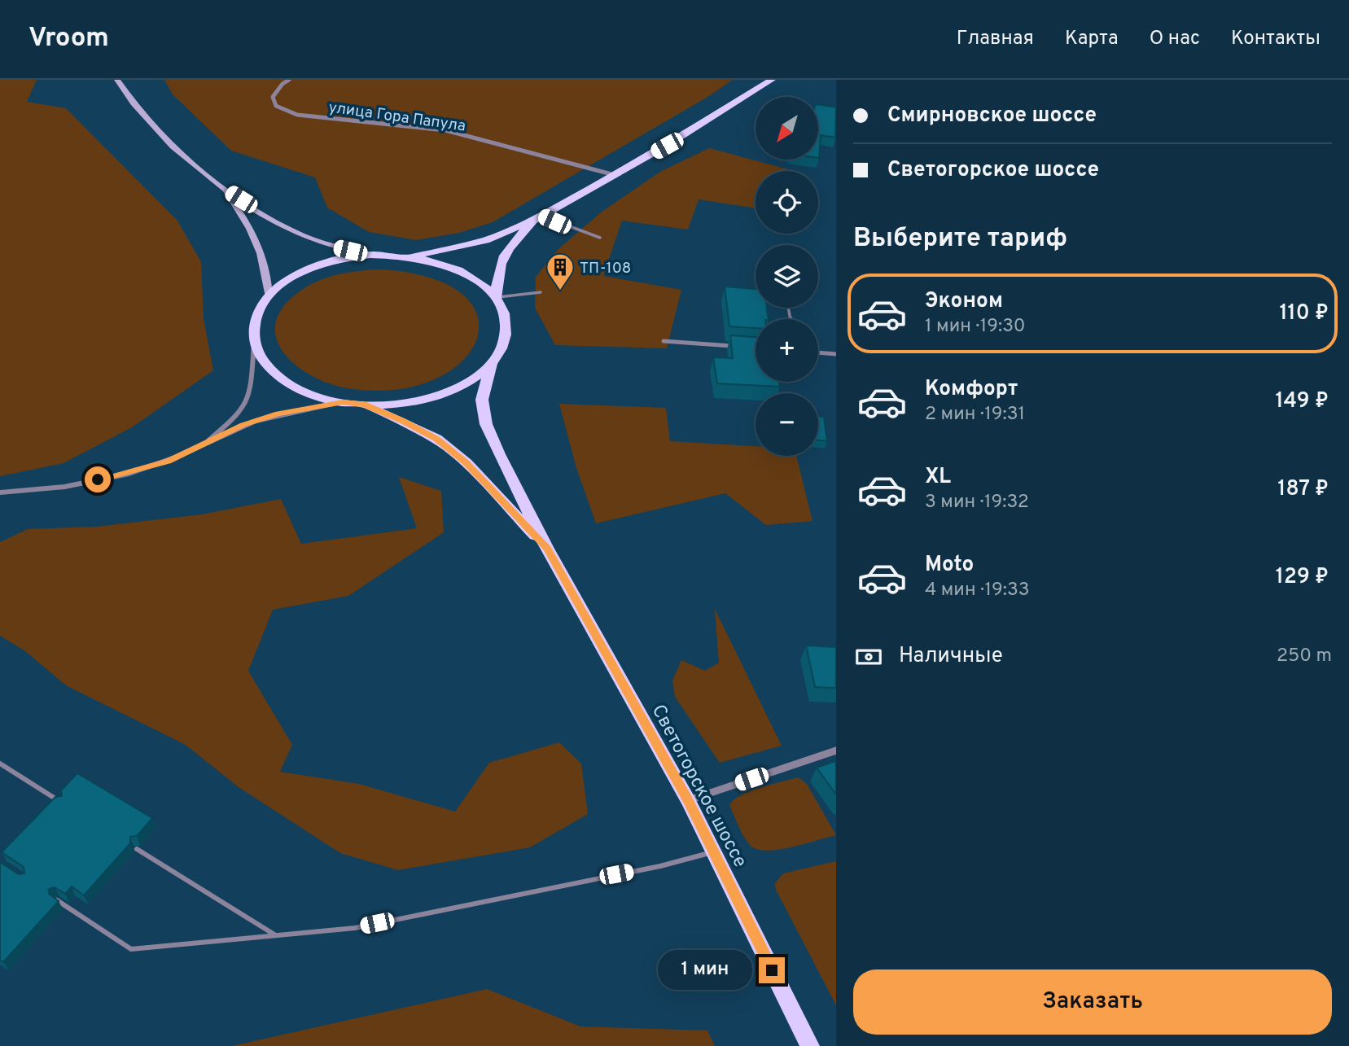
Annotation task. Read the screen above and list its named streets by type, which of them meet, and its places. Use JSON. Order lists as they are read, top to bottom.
{
  "streets": {
    "main road": ["Светогорское шоссе"],
    "street": ["улица Гора Папула"]
  },
  "places": {
    "building": ["ТП-108"]
  },
  "north": "bottom left",
  "page": {
    "header": "Vroom",
    "nav": [
      "Главная",
      "Карта",
      "О нас",
      "Контакты"
    ],
    "banner": ["Смирновское шоссе", "Светогорское шоссе"],
    "map_buttons": ["+", "−"],
    "heading": "Выберите тариф",
    "list": [
      {
        "name": "Эконом",
        "note": "1 мин · 19:30",
        "value": "110 ₽"
      },
      {
        "name": "Комфорт",
        "note": "2 мин · 19:31",
        "value": "149 ₽"
      },
      {
        "name": "XL",
        "note": "3 мин · 19:32",
        "value": "187 ₽"
      },
      {
        "name": "Moto",
        "note": "4 мин · 19:33",
        "value": "129 ₽"
      }
    ],
    "pay": ["Наличные", "250 m"],
    "bubble": "1 мин",
    "buttons": "Заказать"
  }
}
